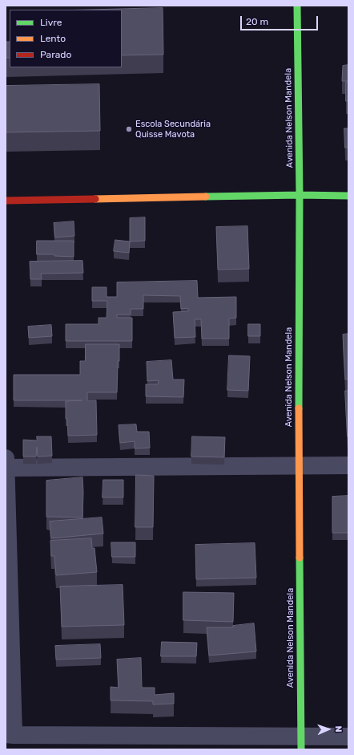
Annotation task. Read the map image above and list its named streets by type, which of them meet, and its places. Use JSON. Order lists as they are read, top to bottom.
{
  "streets": {
    "street": ["Avenida Nelson Mandela"]
  },
  "places": ["Escola Secundária Quisse Mavota"],
  "legend": ["Livre", "Lento", "Parado"],
  "scale_bar": "20 m",
  "north": "right"
}
